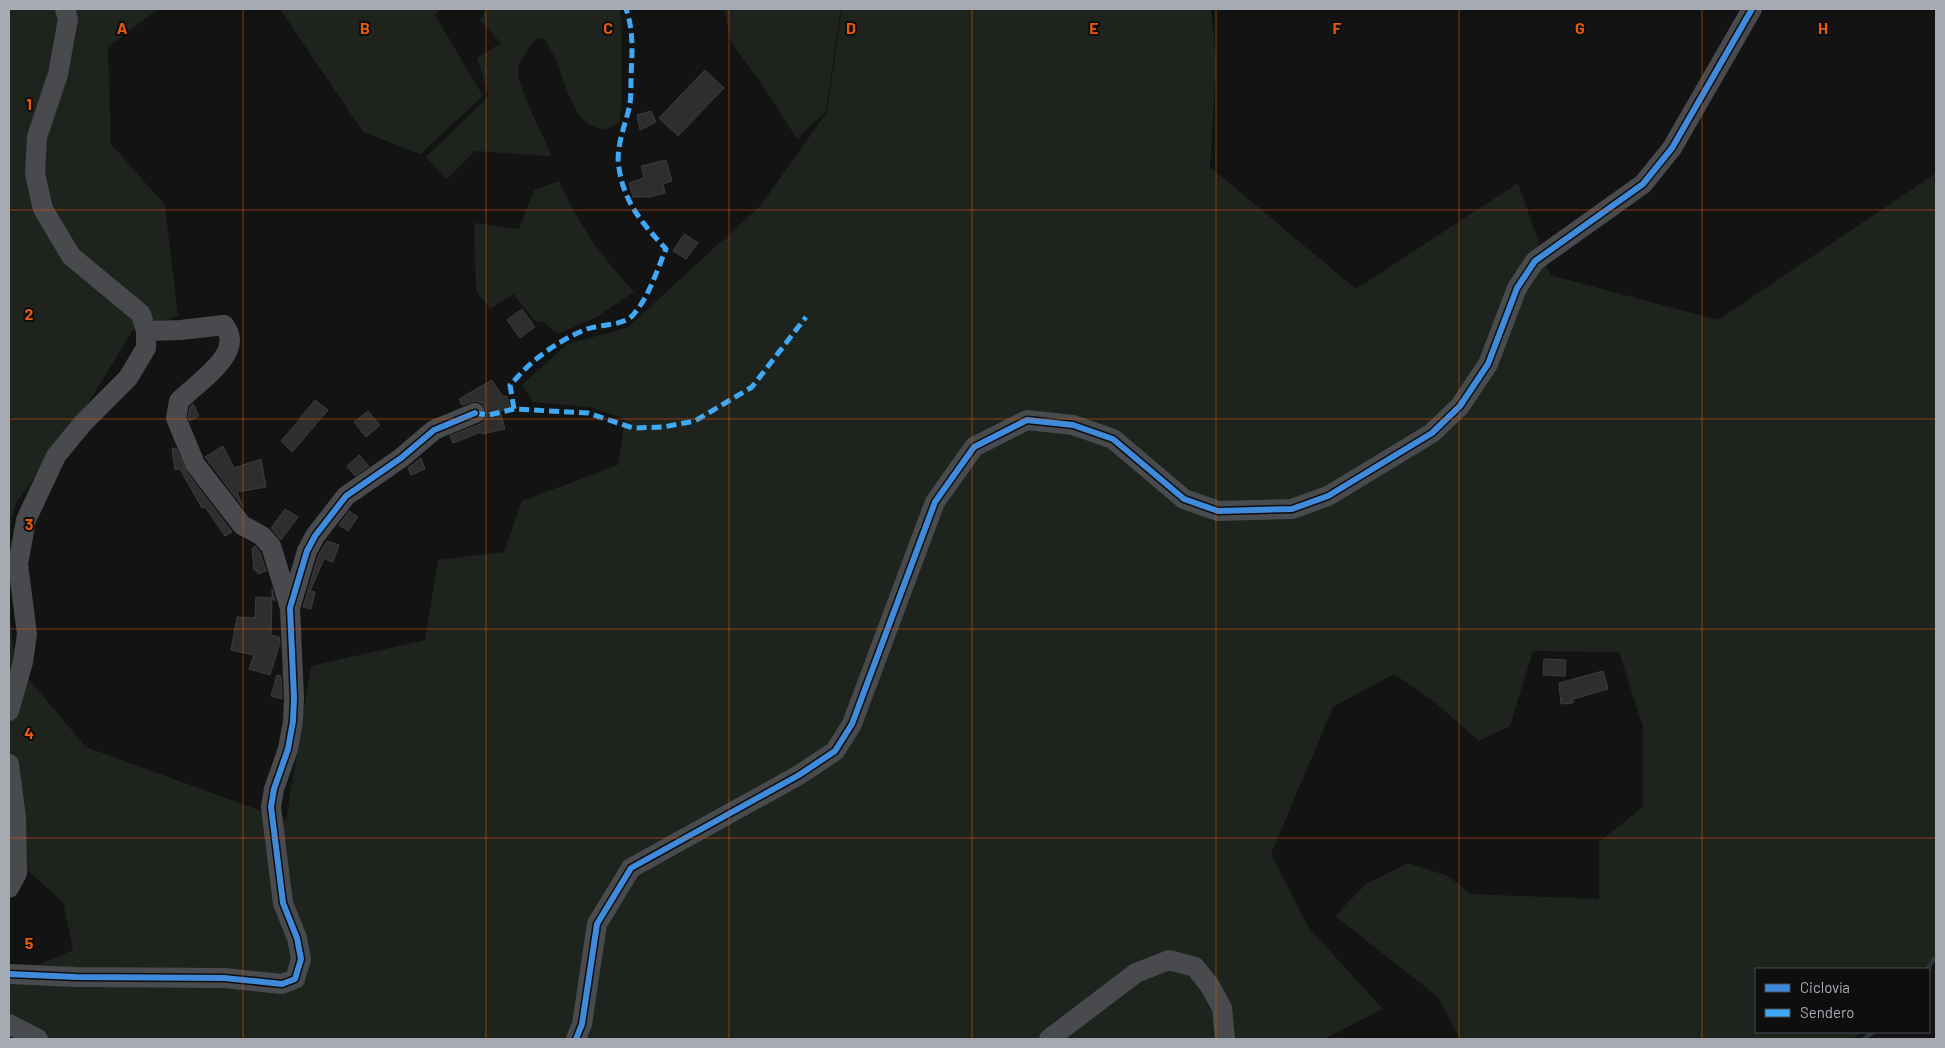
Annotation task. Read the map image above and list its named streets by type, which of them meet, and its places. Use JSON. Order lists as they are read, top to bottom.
{
  "legend": ["Ciclovía", "Sendero"],
  "grid": {
    "columns": [
      "A",
      "B",
      "C",
      "D",
      "E",
      "F",
      "G",
      "H"
    ],
    "rows": [
      "1",
      "2",
      "3",
      "4",
      "5"
    ]
  }
}
